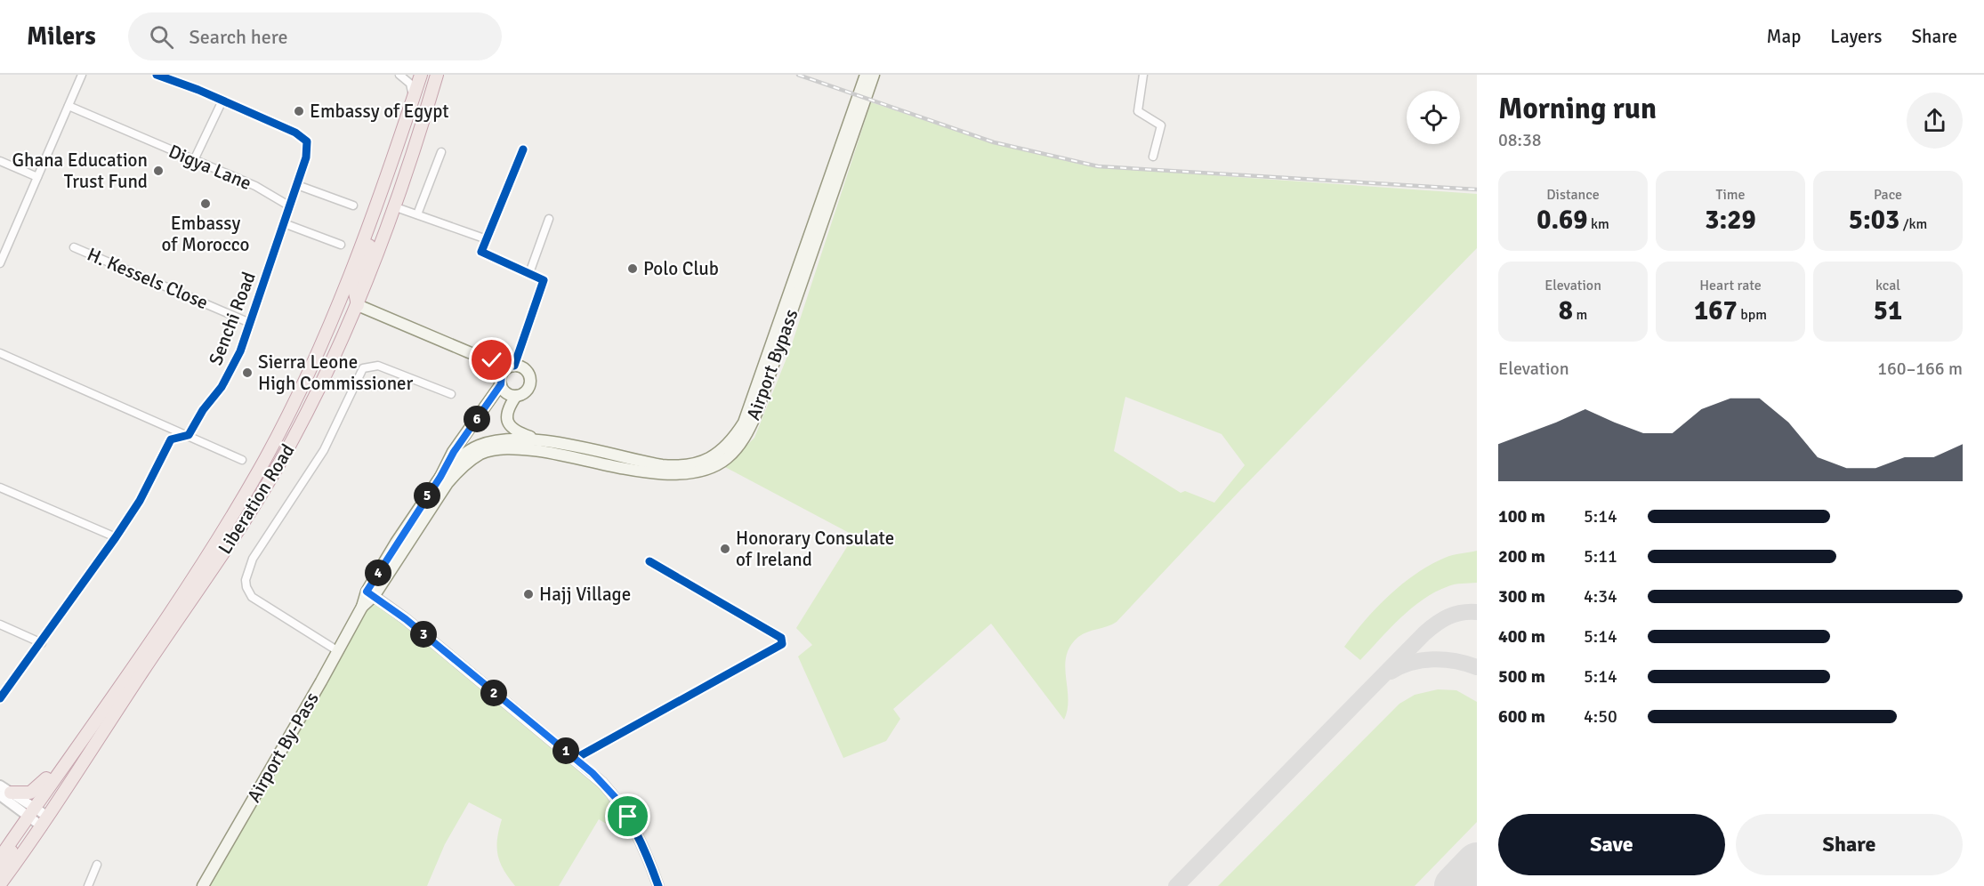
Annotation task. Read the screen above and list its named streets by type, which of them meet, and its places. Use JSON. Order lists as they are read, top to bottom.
{
  "streets": {
    "highway": ["Liberation Road"],
    "main road": ["Airport Bypass", "Airport By-Pass"],
    "street": ["Digya Lane", "H. Kessels Close", "Senchi Road"]
  },
  "crossings": [
    ["Digya Lane", "Senchi Road"],
    ["H. Kessels Close", "Senchi Road"],
    ["Airport Bypass", "Airport By-Pass"]
  ],
  "places": [
    "Embassy of Egypt",
    "Ghana Education Trust Fund",
    "Embassy of Morocco",
    "Polo Club",
    "Sierra Leone High Commissioner",
    "Honorary Consulate of Ireland",
    "Hajj Village"
  ],
  "page": {
    "header": "Milers",
    "search": "Search here",
    "nav": ["Map", "Layers", "Share"],
    "heading": ["Morning run", "08:38"],
    "stats": [
      ["Distance", "0.69 km"],
      ["Time", "3:29"],
      ["Pace", "5:03 /km"],
      ["Elevation", "8 m"],
      ["Heart rate", "167 bpm"],
      ["kcal", "51"]
    ],
    "chart": ["Elevation", "160–166 m"],
    "pins": [
      "6",
      "5",
      "4",
      "3",
      "2",
      "1"
    ],
    "list": [
      {
        "name": "100 m",
        "note": "5:14"
      },
      {
        "name": "200 m",
        "note": "5:11"
      },
      {
        "name": "300 m",
        "note": "4:34"
      },
      {
        "name": "400 m",
        "note": "5:14"
      },
      {
        "name": "500 m",
        "note": "5:14"
      },
      {
        "name": "600 m",
        "note": "4:50"
      }
    ],
    "buttons": ["Save", "Share"]
  }
}
